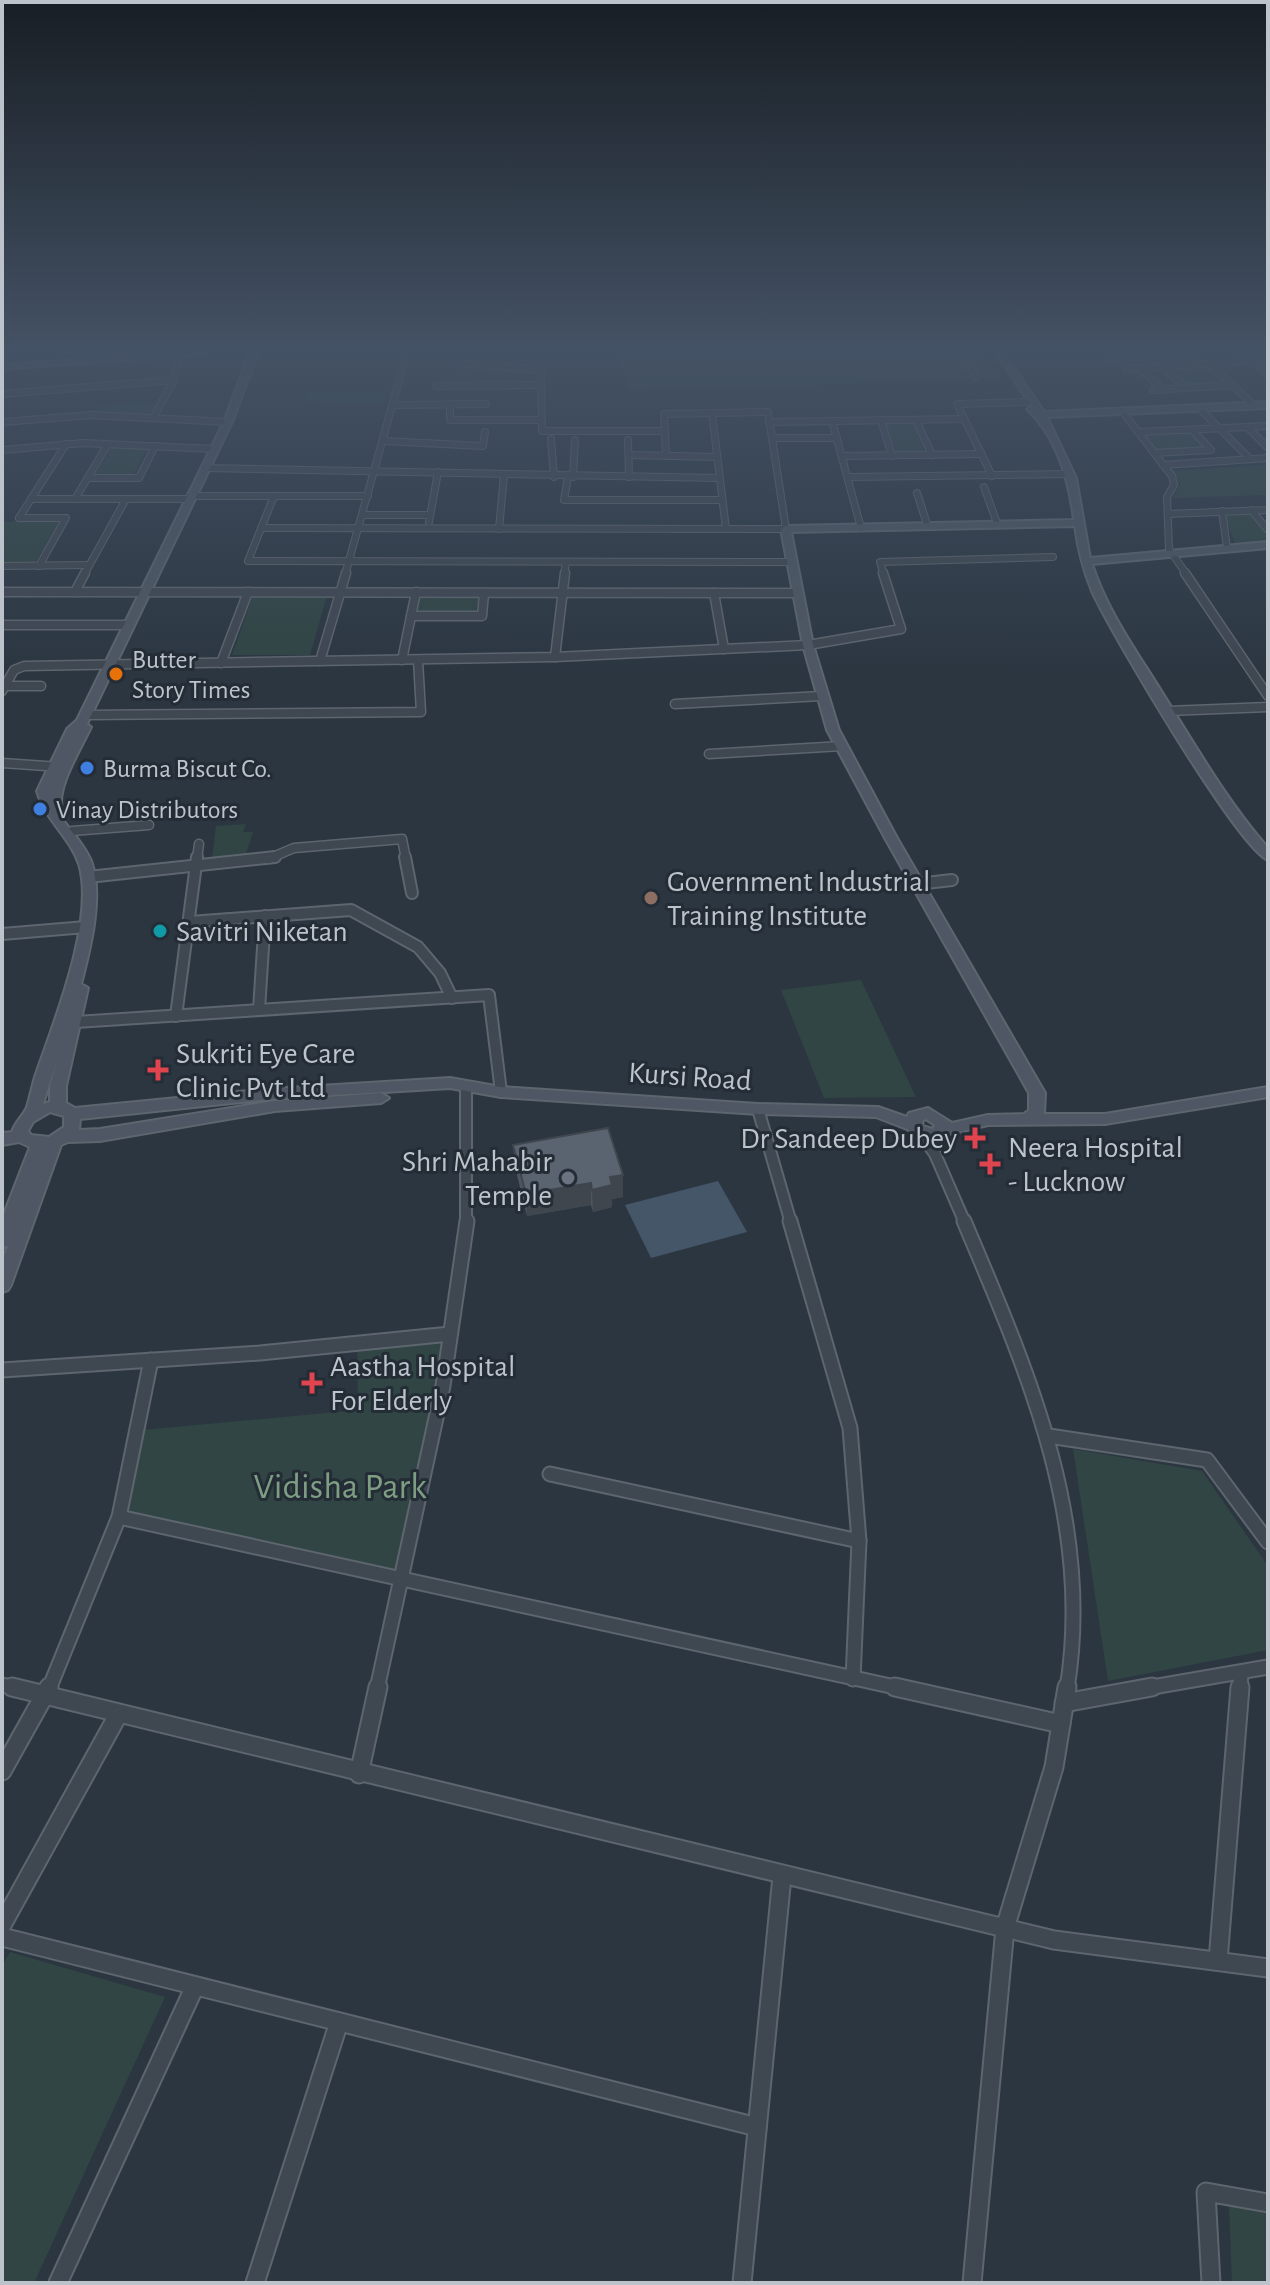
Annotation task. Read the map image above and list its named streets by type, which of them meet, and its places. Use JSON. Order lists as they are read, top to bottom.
{
  "streets": {
    "main road": ["Kursi Road"]
  },
  "parks": ["Vidisha Park"],
  "places": {
    "other": [
      "Butter Story Times",
      "Burma Biscut Co.",
      "Vinay Distributors",
      "Government Industrial Training Institute",
      "Savitri Niketan",
      "Shri Mahabir Temple"
    ],
    "health": [
      "Sukriti Eye Care Clinic Pvt Ltd",
      "Dr Sandeep Dubey",
      "Neera Hospital - Lucknow",
      "Aastha Hospital For Elderly"
    ]
  }
}
